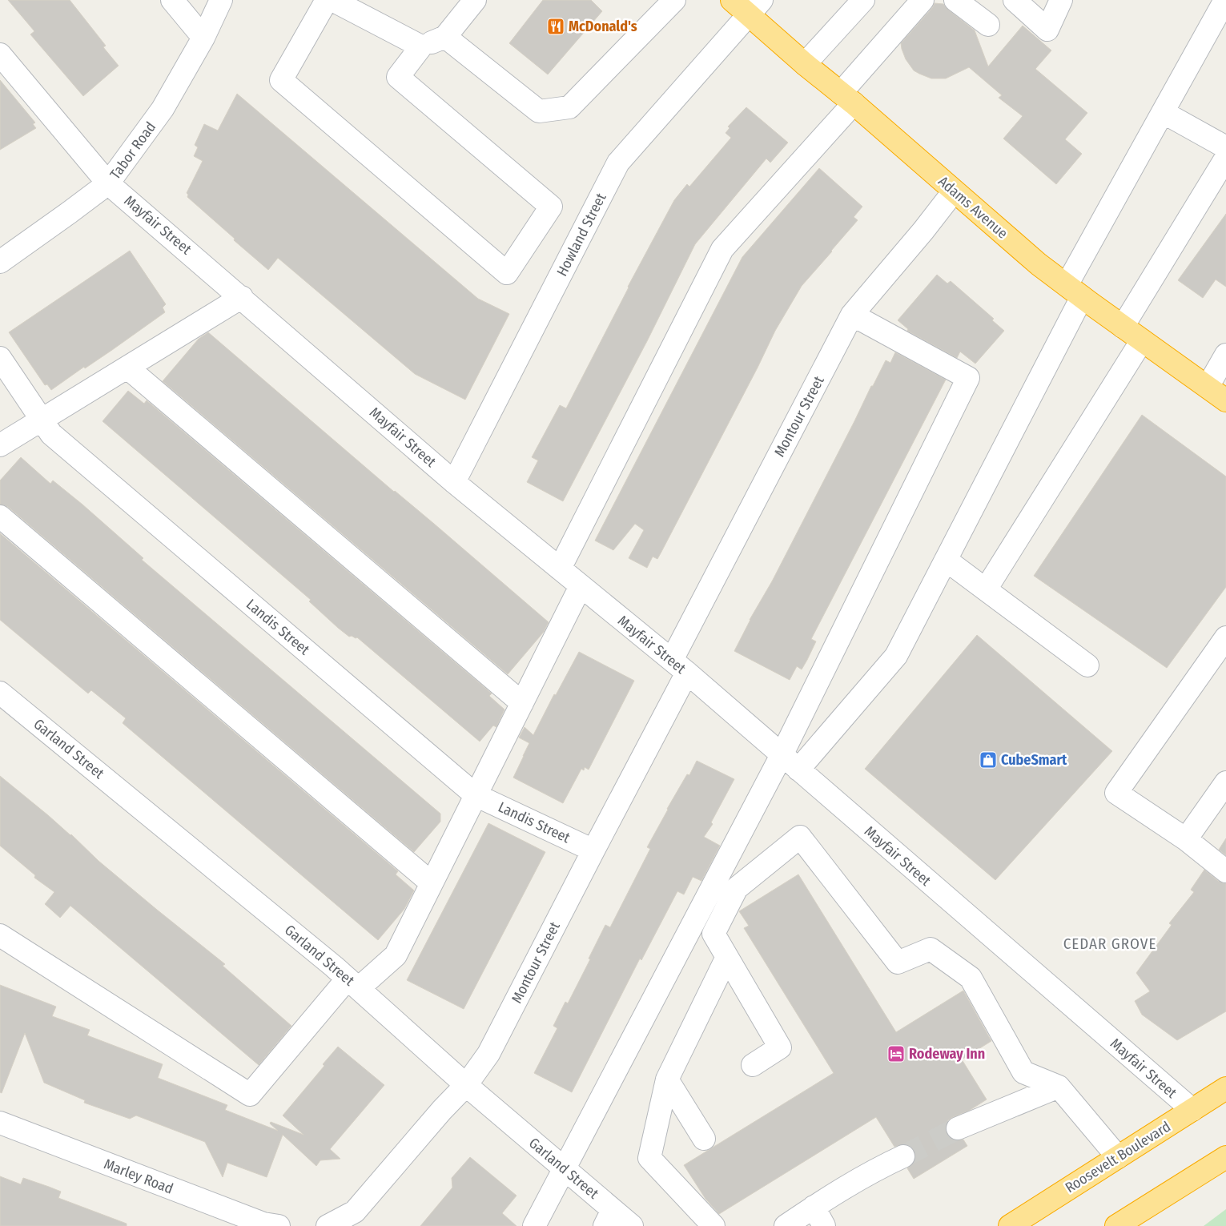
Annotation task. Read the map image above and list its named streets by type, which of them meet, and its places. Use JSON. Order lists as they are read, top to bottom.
{
  "streets": {
    "highway": ["Adams Avenue", "Roosevelt Boulevard"],
    "street": [
      "Tabor Road",
      "Mayfair Street",
      "Howland Street",
      "Montour Street",
      "Landis Street",
      "Garland Street",
      "Marley Road"
    ]
  },
  "crossings": [
    ["Tabor Road", "Mayfair Street"],
    ["Adams Avenue", "Howland Street"],
    ["Adams Avenue", "Montour Street"],
    ["Mayfair Street", "Howland Street"],
    ["Mayfair Street", "Montour Street"],
    ["Mayfair Street", "Roosevelt Boulevard"],
    ["Montour Street", "Landis Street"],
    ["Montour Street", "Garland Street"]
  ],
  "districts": ["CEDAR GROVE"],
  "places": {
    "restaurant": ["McDonald's"],
    "shop": ["CubeSmart"],
    "hotel": ["Rodeway Inn"]
  }
}
